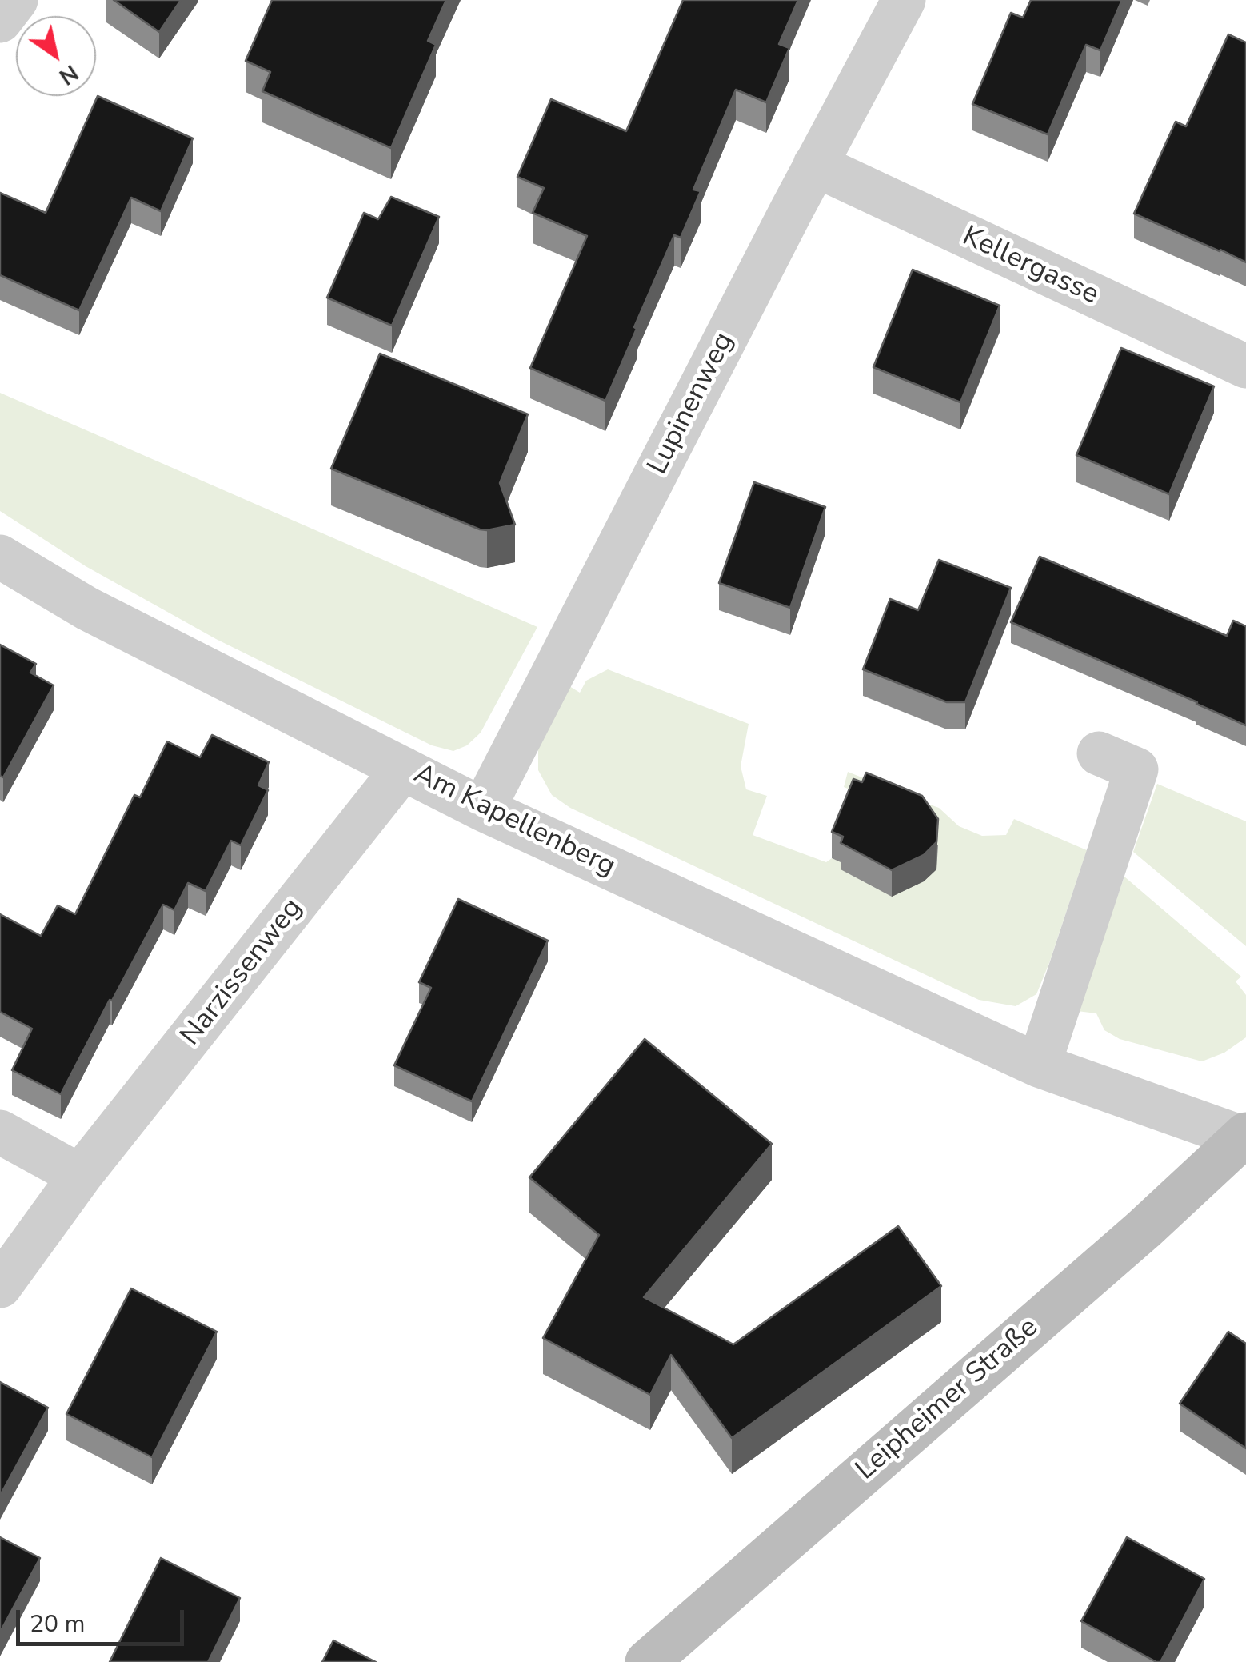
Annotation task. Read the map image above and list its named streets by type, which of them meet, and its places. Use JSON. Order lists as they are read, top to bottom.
{
  "streets": {
    "main road": ["Leipheimer Straße"],
    "street": [
      "Kellergasse",
      "Lupinenweg",
      "Am Kapellenberg",
      "Narzissenweg"
    ]
  },
  "crossings": [
    ["Kellergasse", "Lupinenweg"],
    ["Lupinenweg", "Am Kapellenberg"],
    ["Am Kapellenberg", "Narzissenweg"],
    ["Am Kapellenberg", "Leipheimer Straße"]
  ],
  "scale_bar": "20 m",
  "north": "bottom right"
}
